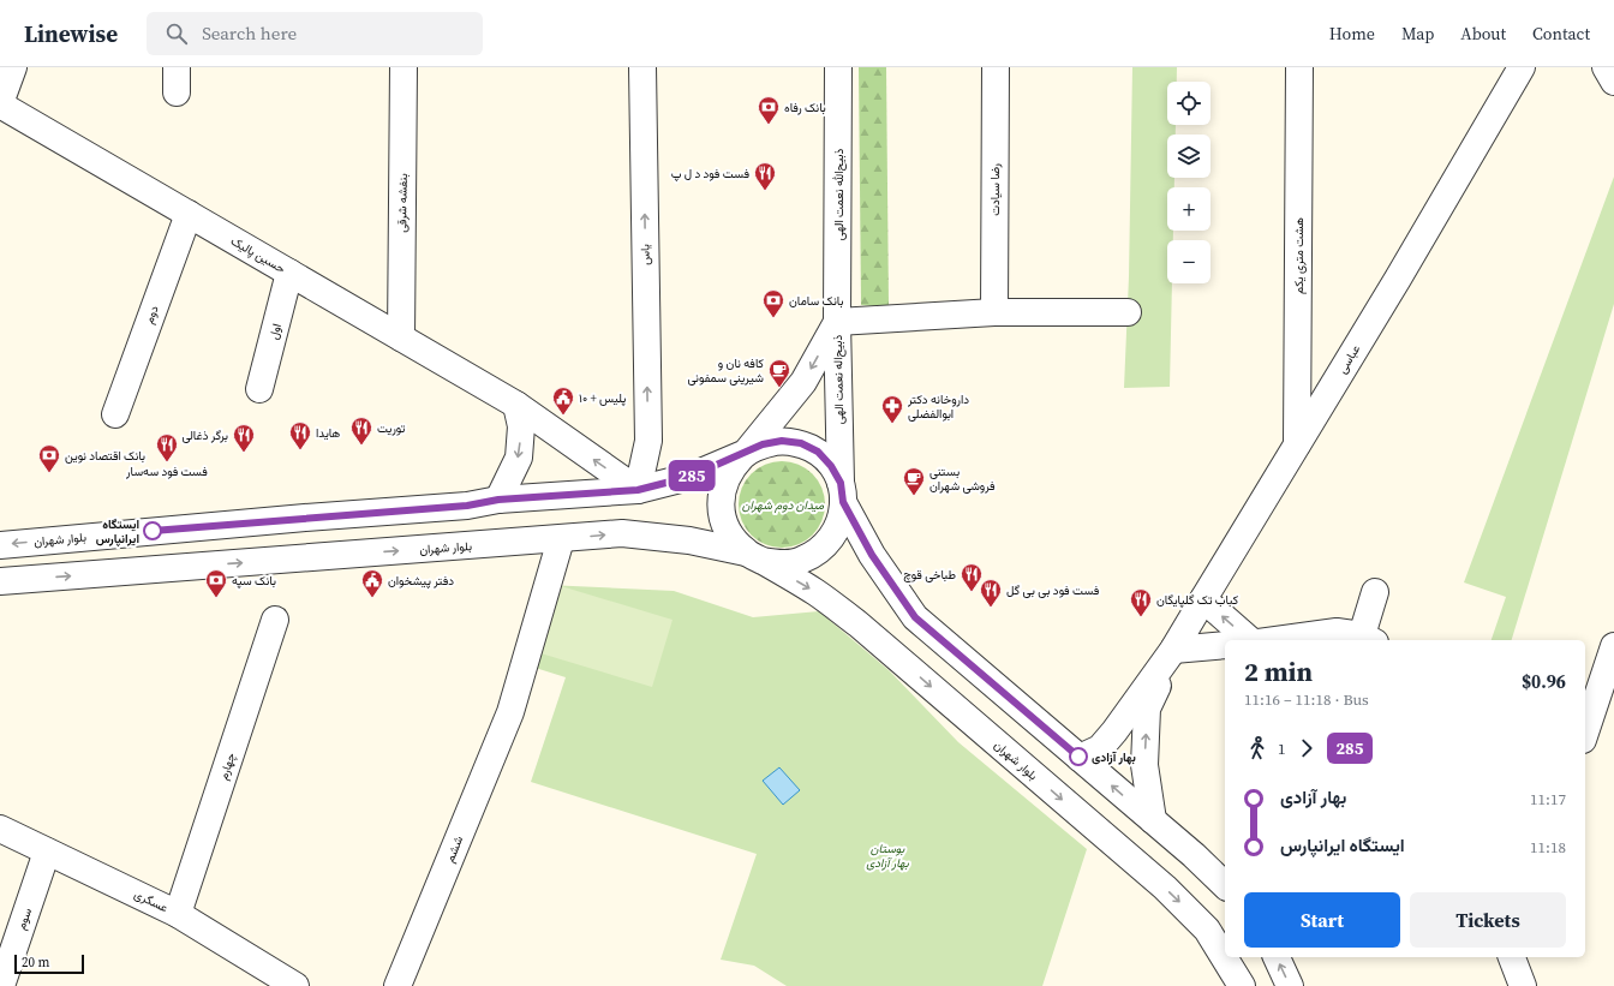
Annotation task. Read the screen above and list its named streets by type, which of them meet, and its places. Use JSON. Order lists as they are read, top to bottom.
{
  "streets": {
    "street": [
      "رضا سیادت",
      "ذبیح‌الله نعمت الهی",
      "بنفشه شرقی",
      "حسین پالیک",
      "یاس",
      "هشت متری یکم",
      "دوم",
      "اول",
      "عباسی",
      "ذبیح‌اله نعمت الهی",
      "بلوار شهران",
      "چهارم",
      "ششم",
      "عسگری",
      "سوم"
    ]
  },
  "crossings": [
    ["ذبیح‌الله نعمت الهی", "ذبیح‌اله نعمت الهی"],
    ["بنفشه شرقی", "حسین پالیک"],
    ["حسین پالیک", "یاس"],
    ["حسین پالیک", "دوم"],
    ["حسین پالیک", "اول"],
    ["حسین پالیک", "بلوار شهران"],
    ["یاس", "بلوار شهران"],
    ["هشت متری یکم", "عباسی"],
    ["ذبیح‌اله نعمت الهی", "بلوار شهران"],
    ["بلوار شهران", "ششم"],
    ["چهارم", "عسگری"],
    ["عسگری", "سوم"]
  ],
  "one_way": ["یاس", "ذبیح‌اله نعمت الهی"],
  "parks": ["میدان دوم شهران", "بوستان بهار آزادی"],
  "places": {
    "bank": [
      "بانک رفاه",
      "بانک سامان",
      "بانک اقتصاد نوین",
      "بانک سپه"
    ],
    "restaurant": [
      "فست فود د ل پ",
      "توریت",
      "هایدا",
      "برگر ذغالی",
      "فست فود سه‌سار",
      "طباخی قوچ",
      "فست فود بی بی گل",
      "کباب تک گلپایگان"
    ],
    "cafe": ["کافه نان و شیرینی سمفونی", "بستنی فروشی شهران"],
    "public building": ["پلیس + ۱۰", "دفتر پیشخوان"],
    "pharmacy": ["داروخانه دکتر ابوالفضلی"],
    "other": ["ایستگاه ایرانپارس", "بهار آزادی"]
  },
  "lines": ["bus line 285"],
  "scale_bar": "20 m",
  "page": {
    "header": "Linewise",
    "search": "Search here",
    "nav": [
      "Home",
      "Map",
      "About",
      "Contact"
    ],
    "on_map": "285",
    "map_buttons": ["+", "−"],
    "heading": ["2 min", "11:16 – 11:18 · Bus", "$0.96"],
    "legs": ["1", "285"],
    "list": [
      {
        "name": "بهار آزادی",
        "value": "11:17"
      },
      {
        "name": "ایستگاه ایرانپارس",
        "value": "11:18"
      }
    ],
    "buttons": ["Start", "Tickets"],
    "scale": "20 m"
  }
}
